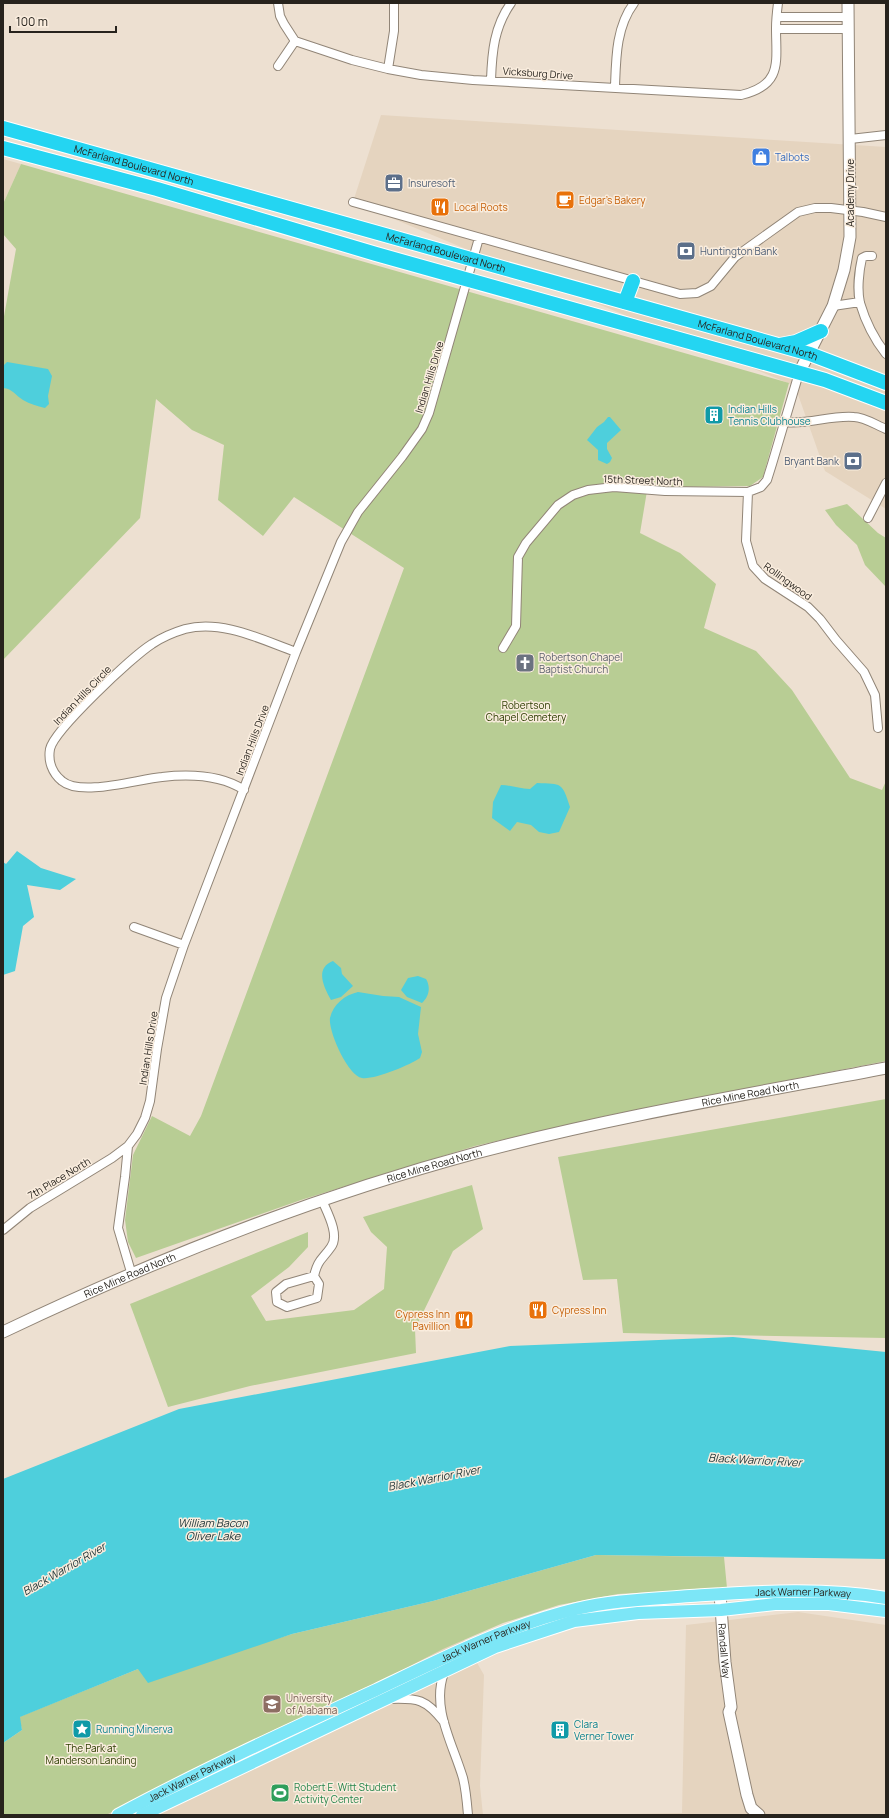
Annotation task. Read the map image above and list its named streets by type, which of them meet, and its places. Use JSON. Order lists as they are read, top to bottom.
{
  "streets": {
    "highway": ["McFarland Boulevard North"],
    "main road": [
      "Academy Drive",
      "Rice Mine Road North",
      "Jack Warner Parkway",
      "Randall Way"
    ],
    "street": [
      "Vicksburg Drive",
      "Indian Hills Drive",
      "15th Street North",
      "Rollingwood",
      "Indian Hills Circle",
      "7th Place North"
    ]
  },
  "crossings": [
    ["McFarland Boulevard North", "Academy Drive"],
    ["McFarland Boulevard North", "Indian Hills Drive"],
    ["Indian Hills Drive", "Indian Hills Circle"],
    ["Indian Hills Drive", "Rice Mine Road North"],
    ["Indian Hills Drive", "7th Place North"],
    ["15th Street North", "Rollingwood"],
    ["Jack Warner Parkway", "Randall Way"]
  ],
  "water": ["Black Warrior River", "William Bacon Oliver Lake"],
  "parks": ["Robertson Chapel Cemetery", "The Park at Manderson Landing"],
  "places": {
    "shop": ["Talbots"],
    "office": ["Insuresoft"],
    "cafe": ["Edgar's Bakery"],
    "restaurant": ["Local Roots", "Cypress Inn", "Cypress Inn Pavillion"],
    "bank": ["Huntington Bank", "Bryant Bank"],
    "building": ["Indian Hills Tennis Clubhouse", "Clara Verner Tower"],
    "church": ["Robertson Chapel Baptist Church"],
    "school or university": ["University of Alabama"],
    "place": ["Running Minerva"],
    "sports": ["Robert E. Witt Student Activity Center"]
  },
  "scale_bar": "100 m"
}
